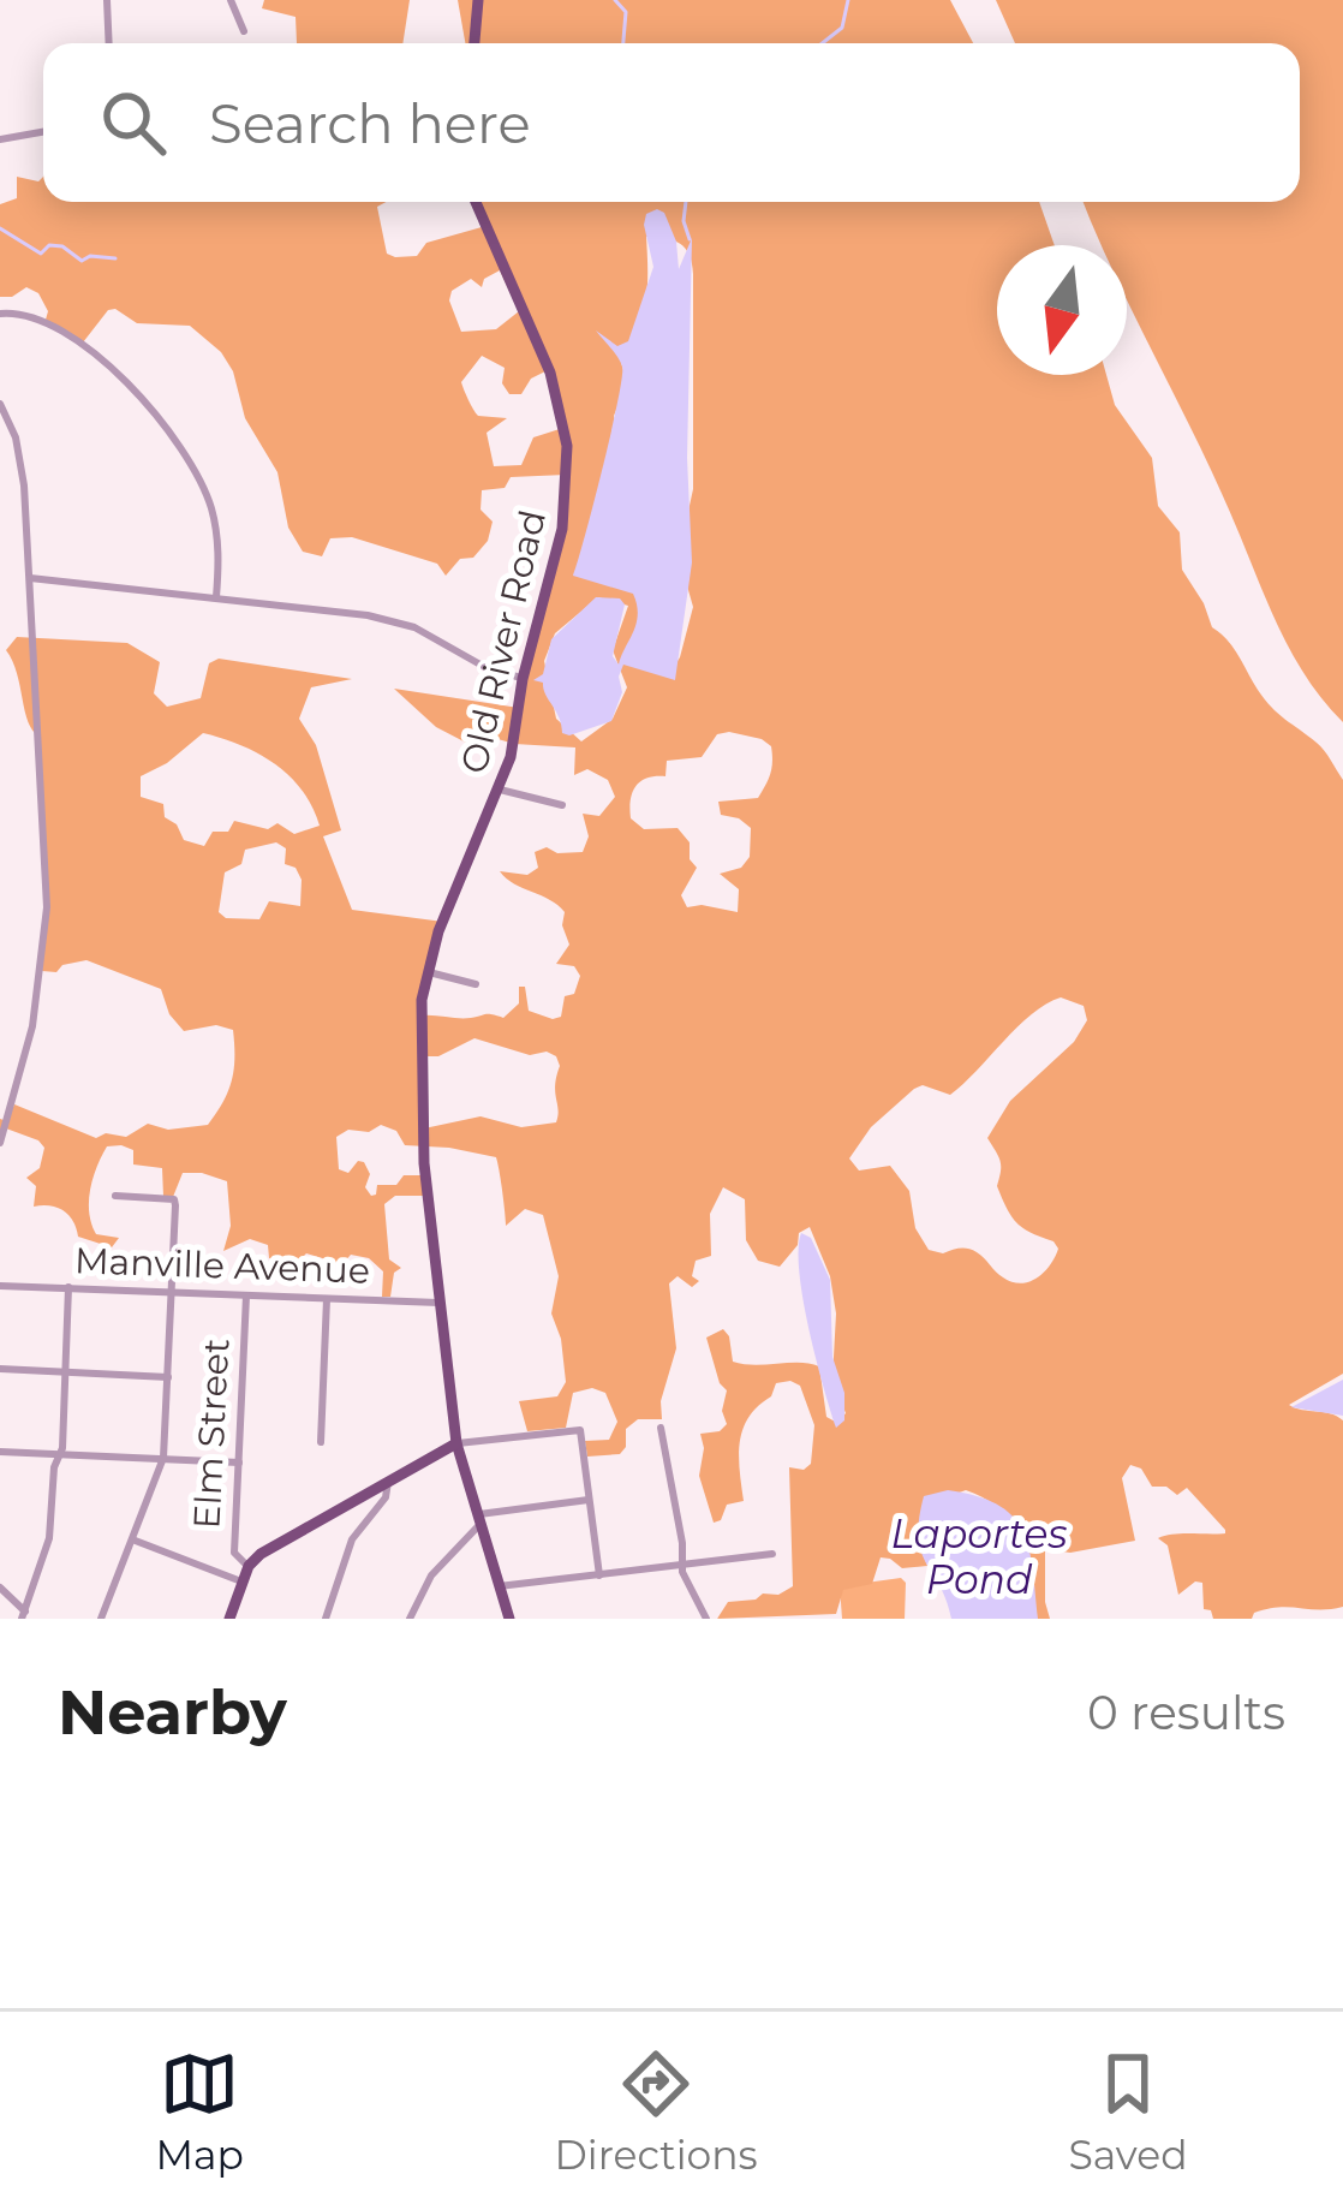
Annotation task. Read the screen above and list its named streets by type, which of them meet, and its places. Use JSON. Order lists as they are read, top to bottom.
{
  "streets": {
    "main road": ["Old River Road"],
    "street": ["Manville Avenue", "Elm Street"]
  },
  "crossings": [
    ["Old River Road", "Manville Avenue"],
    ["Manville Avenue", "Elm Street"]
  ],
  "water": ["Laportes Pond"],
  "north": "bottom",
  "page": {
    "search": "Search here",
    "heading": ["Nearby", "0 results"],
    "nav": ["Map", "Directions", "Saved"]
  }
}
